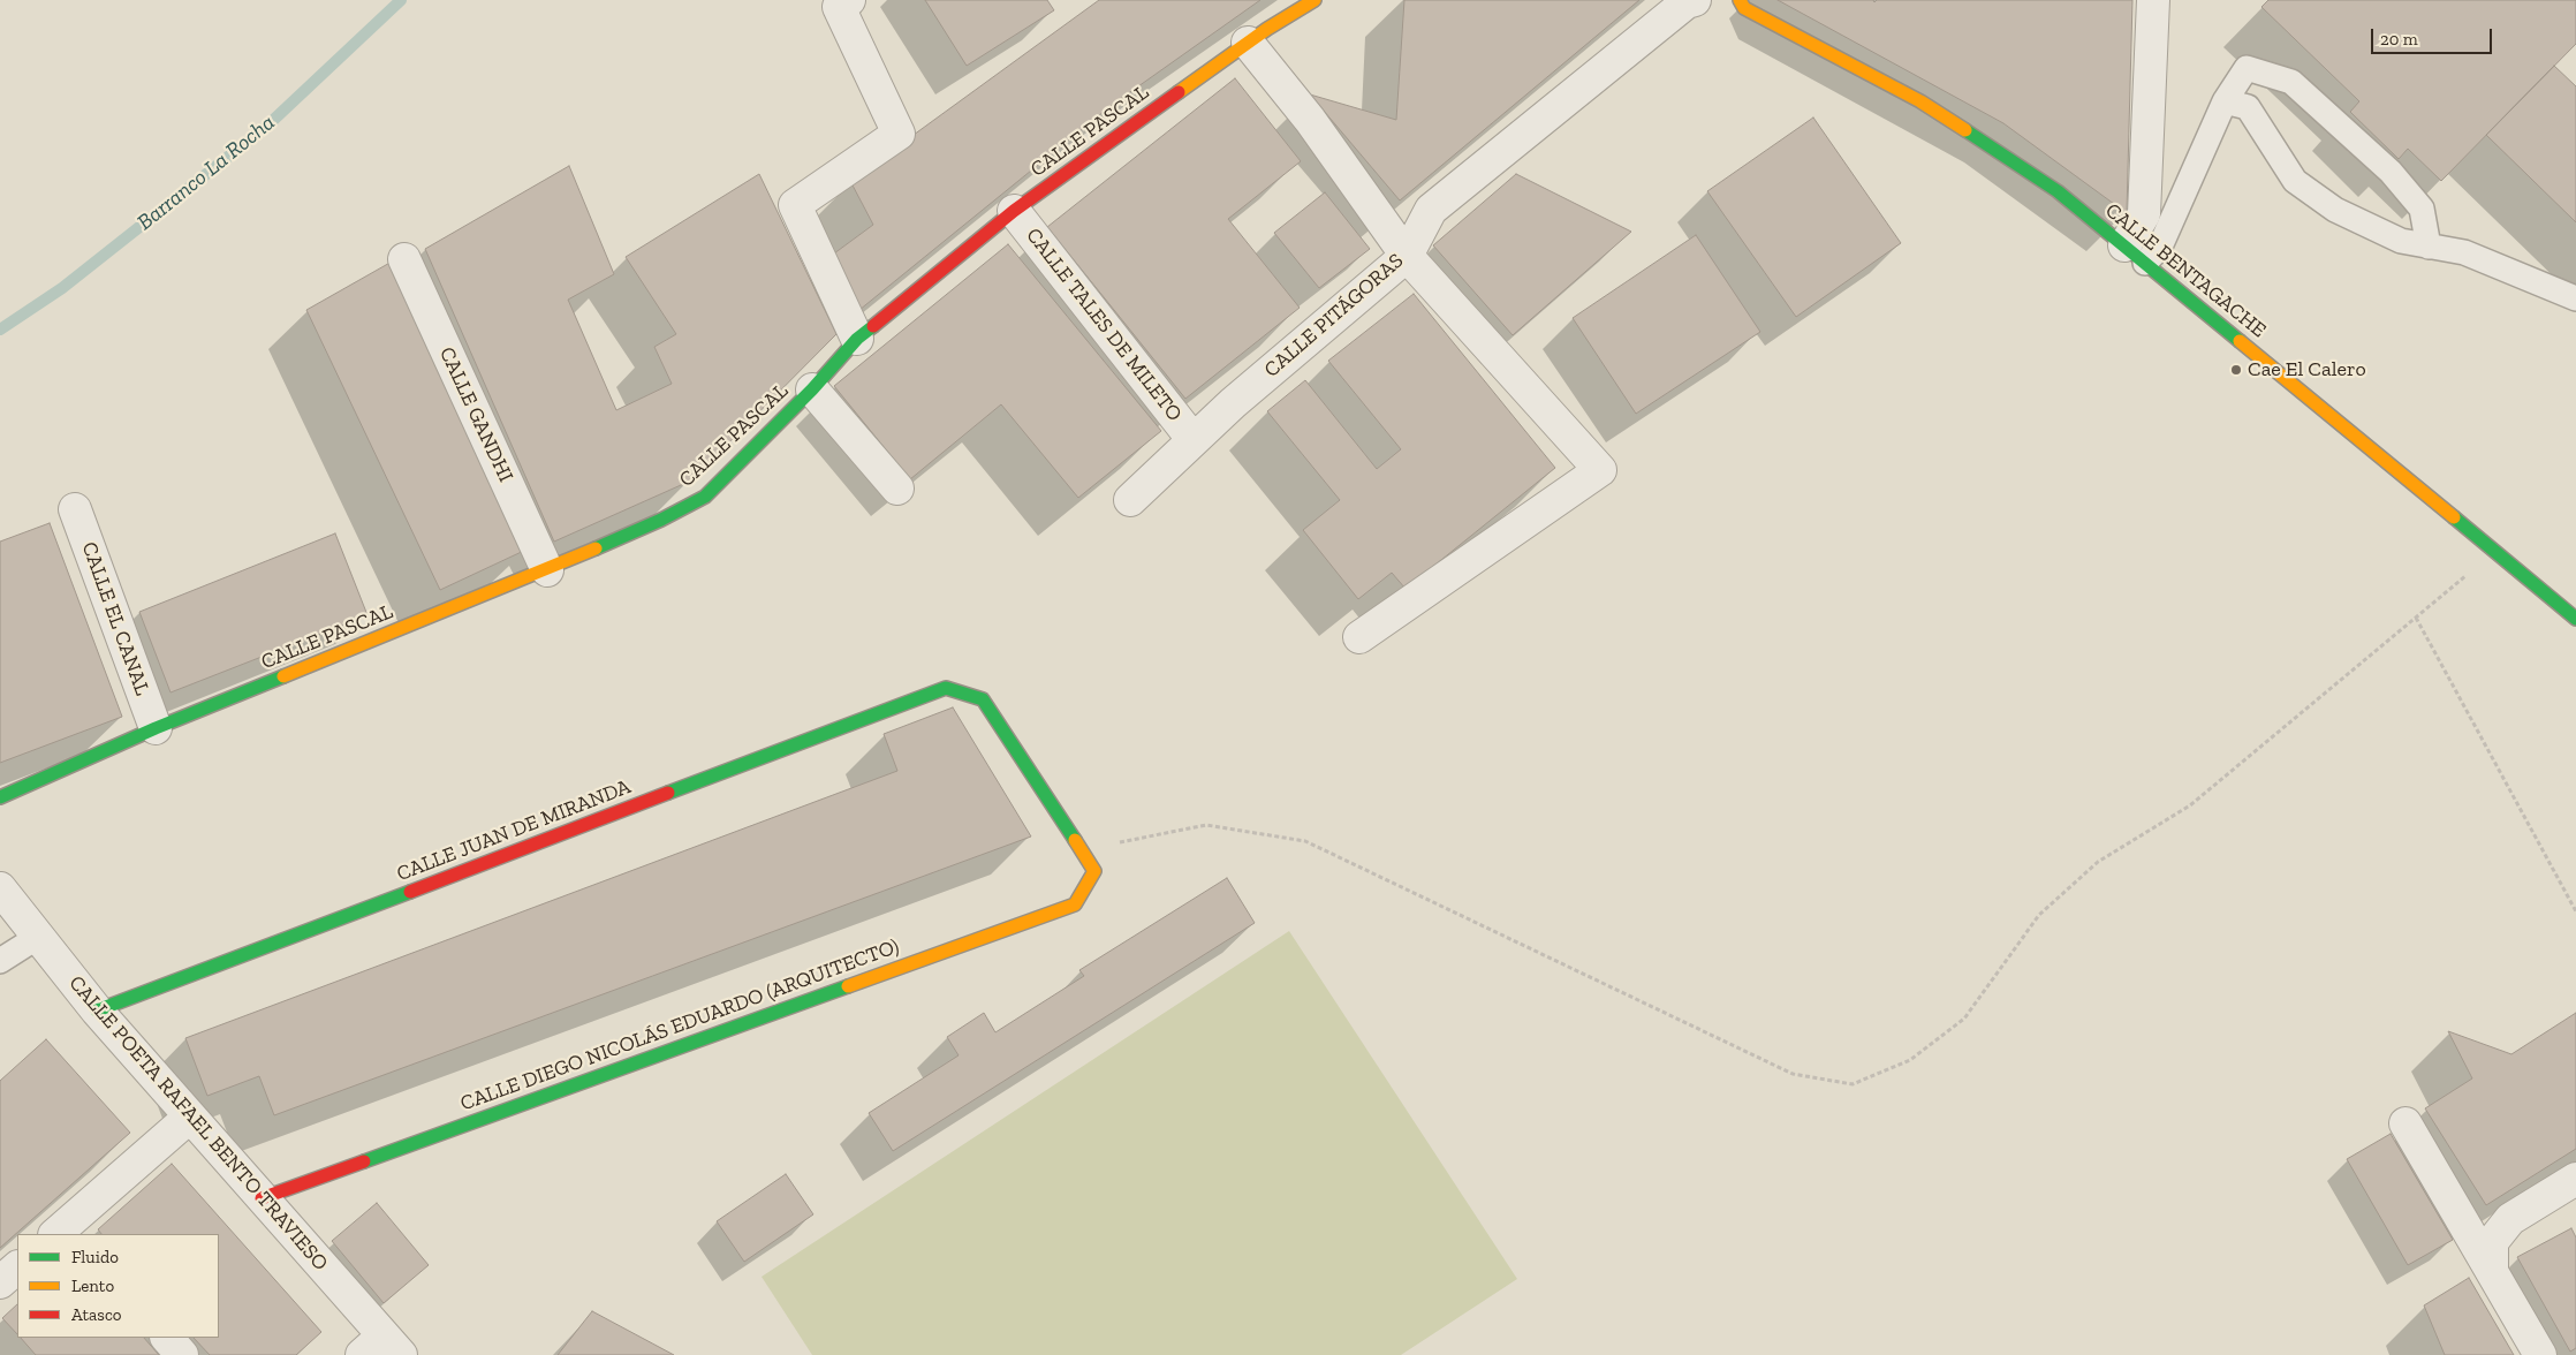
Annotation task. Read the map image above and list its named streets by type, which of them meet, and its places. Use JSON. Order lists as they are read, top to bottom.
{
  "streets": {
    "street": [
      "CALLE PASCAL",
      "CALLE BENTAGACHE",
      "CALLE PITÁGORAS",
      "CALLE TALES DE MILETO",
      "CALLE GANDHI",
      "CALLE EL CANAL",
      "CALLE JUAN DE MIRANDA",
      "CALLE DIEGO NICOLÁS EDUARDO (ARQUITECTO)",
      "CALLE POETA RAFAEL BENTO TRAVIESO"
    ]
  },
  "crossings": [
    ["CALLE PASCAL", "CALLE TALES DE MILETO"],
    ["CALLE PASCAL", "CALLE GANDHI"],
    ["CALLE PASCAL", "CALLE EL CANAL"],
    ["CALLE PITÁGORAS", "CALLE TALES DE MILETO"],
    ["CALLE JUAN DE MIRANDA", "CALLE DIEGO NICOLÁS EDUARDO (ARQUITECTO)"],
    ["CALLE JUAN DE MIRANDA", "CALLE POETA RAFAEL BENTO TRAVIESO"],
    ["CALLE DIEGO NICOLÁS EDUARDO (ARQUITECTO)", "CALLE POETA RAFAEL BENTO TRAVIESO"]
  ],
  "water": ["Barranco La Rocha"],
  "places": ["Cae El Calero"],
  "legend": ["Fluido", "Lento", "Atasco"],
  "scale_bar": "20 m"
}
